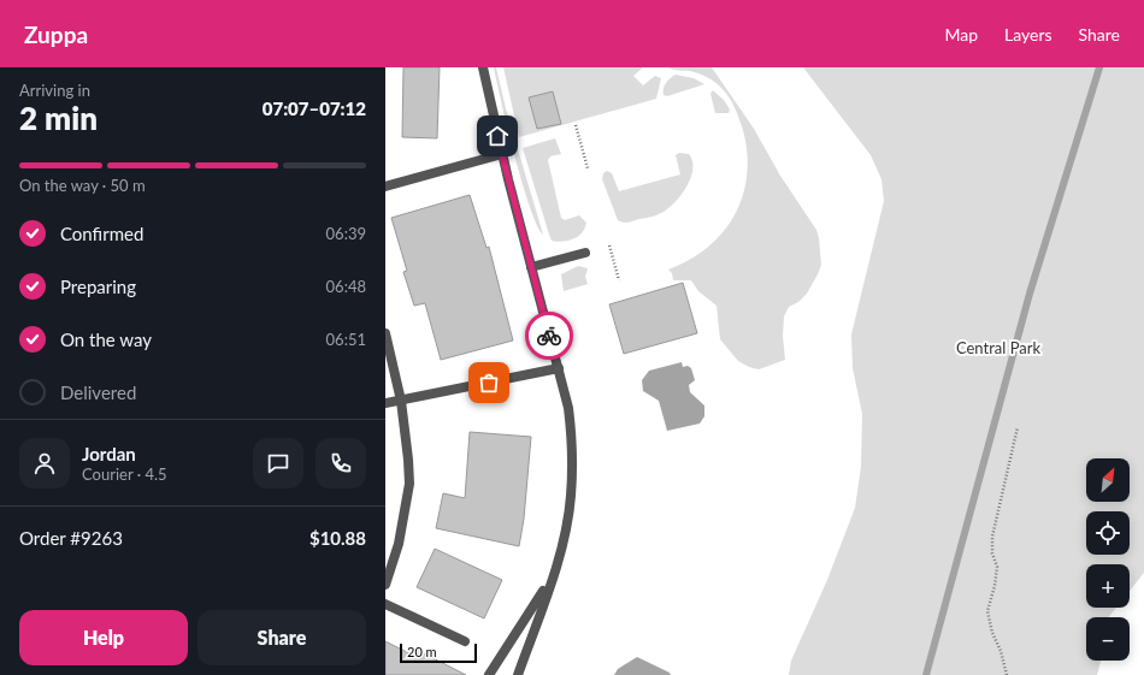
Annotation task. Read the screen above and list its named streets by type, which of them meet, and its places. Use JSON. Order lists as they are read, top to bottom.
{
  "parks": ["Central Park"],
  "scale_bar": "20 m",
  "north": "top right",
  "page": {
    "header": "Zuppa",
    "nav": ["Map", "Layers", "Share"],
    "heading": ["2 min", "Arriving in", "07:07–07:12"],
    "panel": [
      "Jordan",
      "Courier · 4.5",
      "Order #9263",
      "$10.88"
    ],
    "bar": "On the way · 50 m",
    "list": [
      ["Confirmed", "06:39"],
      ["Preparing", "06:48"],
      ["On the way", "06:51"],
      "Delivered"
    ],
    "map_buttons": ["+", "−"],
    "buttons": ["Help", "Share"],
    "scale": "20 m"
  }
}
